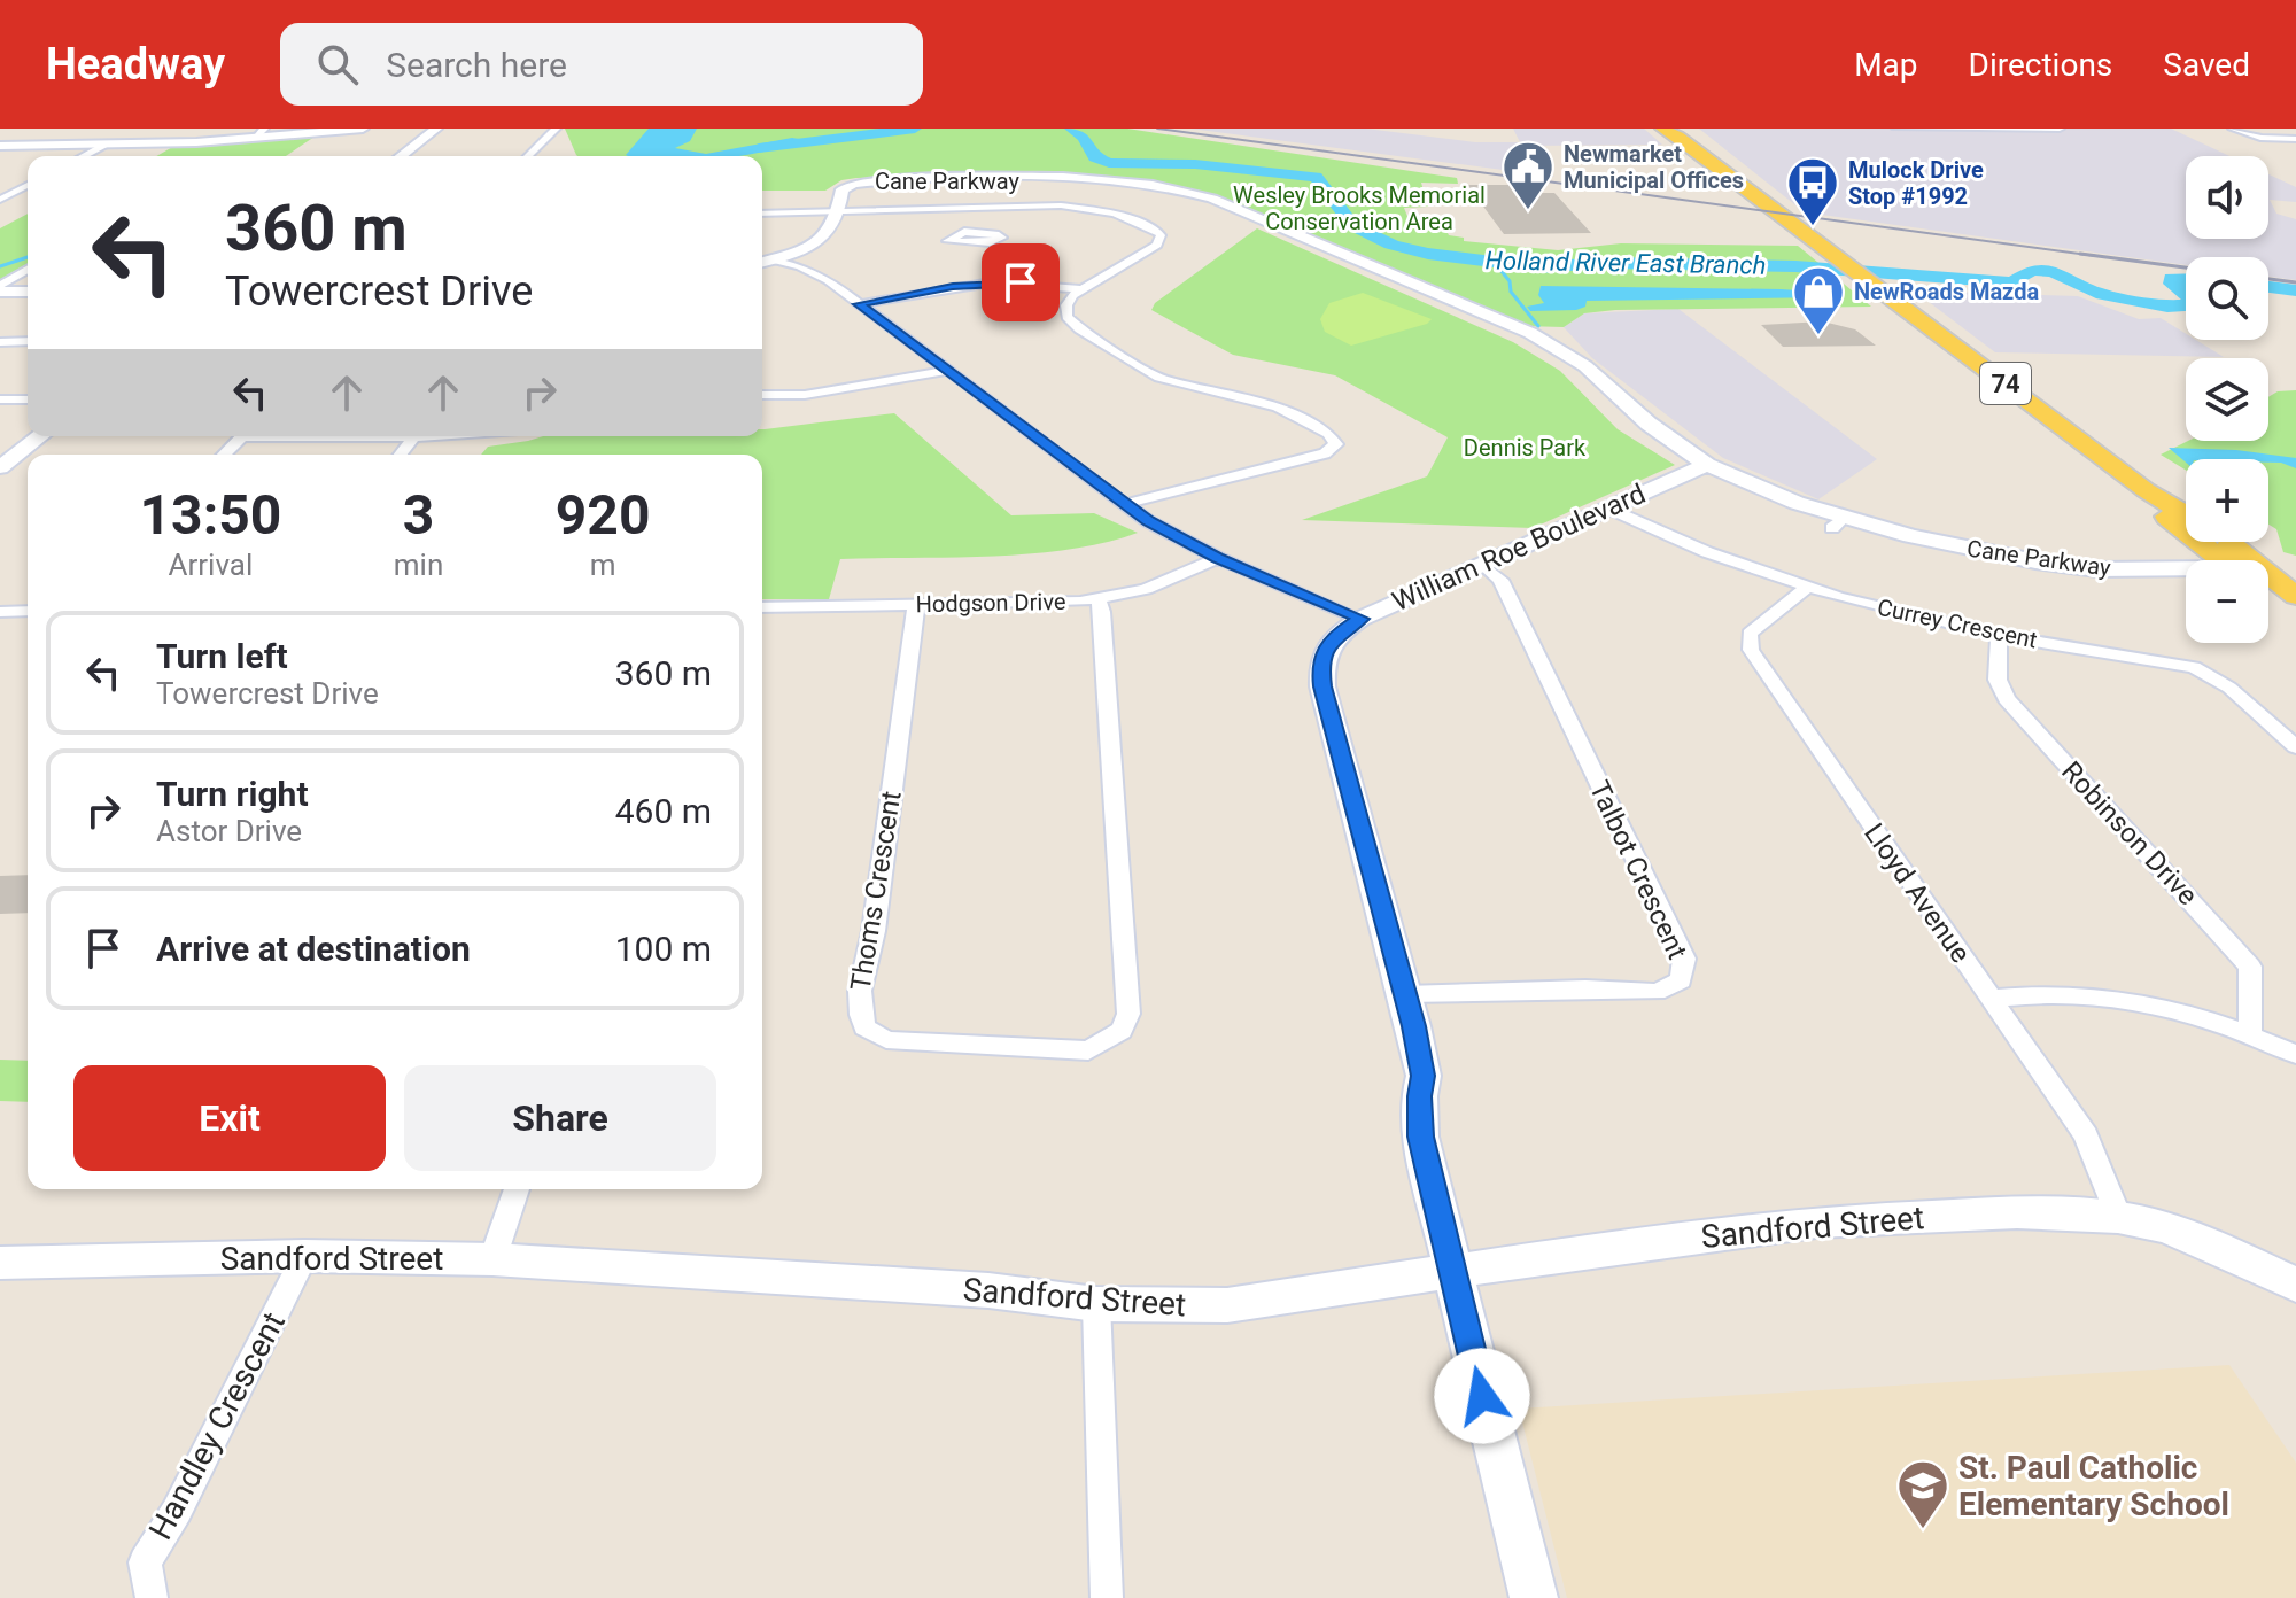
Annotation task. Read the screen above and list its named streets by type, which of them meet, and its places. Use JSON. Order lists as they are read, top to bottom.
{
  "streets": {
    "main road": [
      "Cane Parkway",
      "74",
      "William Roe Boulevard",
      "Sandford Street"
    ],
    "street": [
      "Hodgson Drive",
      "Currey Crescent",
      "Robinson Drive",
      "Talbot Crescent",
      "Thoms Crescent",
      "Lloyd Avenue",
      "Handley Crescent"
    ]
  },
  "crossings": [
    ["Cane Parkway", "William Roe Boulevard"],
    ["William Roe Boulevard", "Currey Crescent"],
    ["William Roe Boulevard", "Talbot Crescent"],
    ["William Roe Boulevard", "Sandford Street"],
    ["Hodgson Drive", "Thoms Crescent"],
    ["Currey Crescent", "Robinson Drive"],
    ["Currey Crescent", "Lloyd Avenue"],
    ["Lloyd Avenue", "Sandford Street"],
    ["Sandford Street", "Handley Crescent"]
  ],
  "water": ["Holland River East Branch"],
  "parks": ["Wesley Brooks Memorial Conservation Area", "Dennis Park"],
  "places": {
    "public building": ["Newmarket Municipal Offices"],
    "bus stop": ["Mulock Drive Stop #1992"],
    "shop": ["NewRoads Mazda"],
    "school or university": ["St. Paul Catholic Elementary School"]
  },
  "page": {
    "header": "Headway",
    "search": "Search here",
    "nav": ["Map", "Directions", "Saved"],
    "map_buttons": ["+", "−"],
    "turn": ["360 m", "Towercrest Drive"],
    "eta": [
      "13:50",
      "Arrival",
      "3",
      "min",
      "920",
      "m"
    ],
    "list": [
      {
        "name": "Turn left",
        "note": "Towercrest Drive",
        "value": "360 m"
      },
      {
        "name": "Turn right",
        "note": "Astor Drive",
        "value": "460 m"
      },
      {
        "name": "Arrive at destination",
        "value": "100 m"
      }
    ],
    "buttons": ["Exit", "Share"]
  }
}
